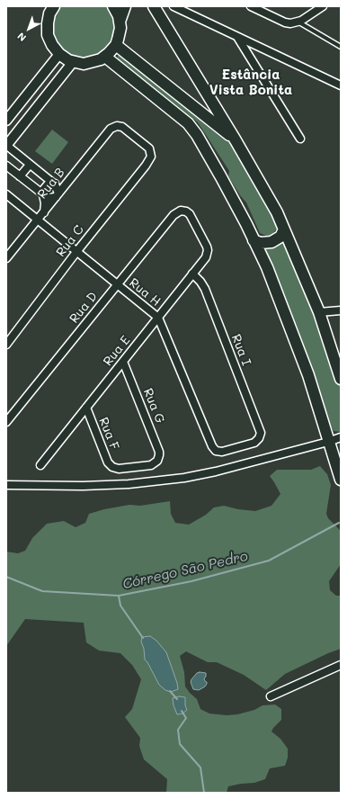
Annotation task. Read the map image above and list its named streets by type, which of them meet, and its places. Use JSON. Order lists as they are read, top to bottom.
{
  "streets": {
    "street": [
      "Rua B",
      "Rua C",
      "Rua H",
      "Rua D",
      "Rua I",
      "Rua E",
      "Rua G",
      "Rua F"
    ]
  },
  "crossings": [
    ["Rua B", "Rua C"],
    ["Rua B", "Rua H"],
    ["Rua C", "Rua H"],
    ["Rua H", "Rua D"],
    ["Rua H", "Rua I"],
    ["Rua H", "Rua E"],
    ["Rua D", "Rua E"],
    ["Rua I", "Rua E"],
    ["Rua E", "Rua G"],
    ["Rua E", "Rua F"],
    ["Rua G", "Rua F"]
  ],
  "districts": ["Estância Vista Bonita"],
  "water": ["Córrego São Pedro"],
  "north": "bottom left"
}
